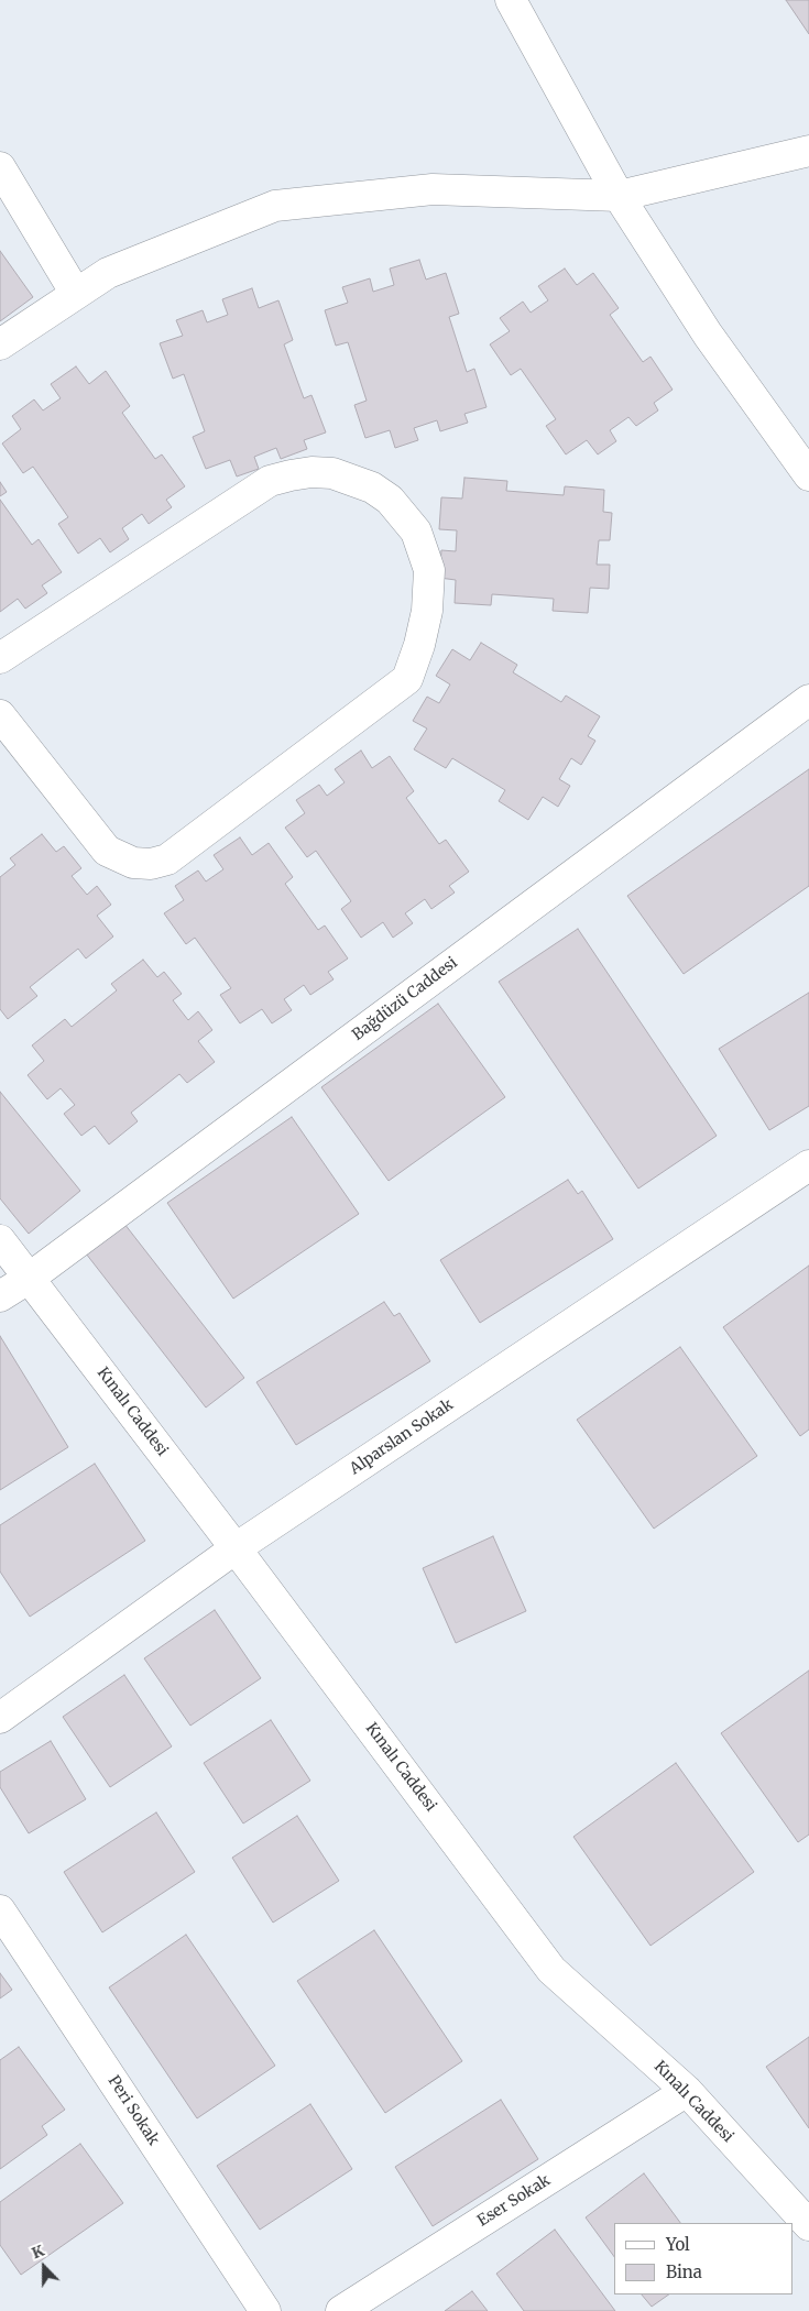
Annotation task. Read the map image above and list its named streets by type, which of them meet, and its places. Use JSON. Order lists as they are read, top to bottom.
{
  "streets": {
    "street": [
      "Bağdüzü Caddesi",
      "Kınalı Caddesi",
      "Alparslan Sokak",
      "Peri Sokak",
      "Eser Sokak"
    ]
  },
  "crossings": [
    ["Bağdüzü Caddesi", "Kınalı Caddesi"],
    ["Kınalı Caddesi", "Alparslan Sokak"],
    ["Kınalı Caddesi", "Eser Sokak"]
  ],
  "legend": ["Yol", "Bina"],
  "north": "top"
}
